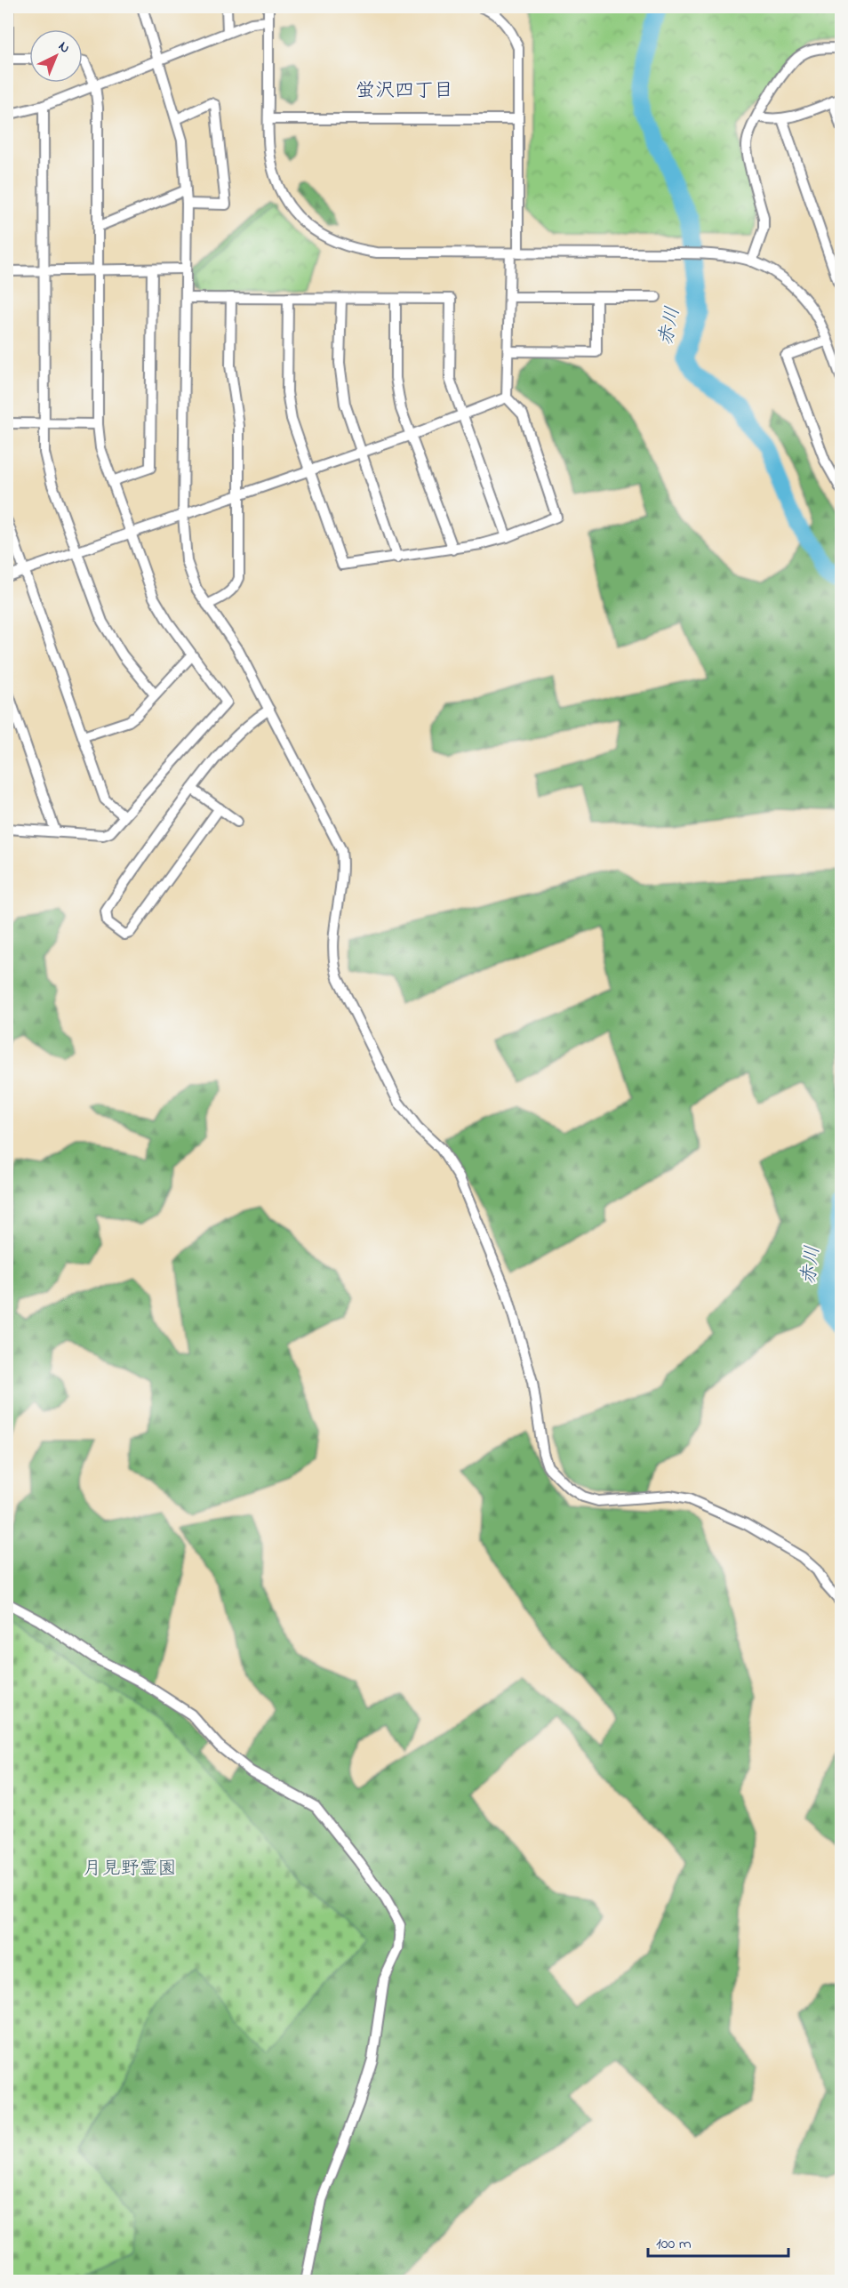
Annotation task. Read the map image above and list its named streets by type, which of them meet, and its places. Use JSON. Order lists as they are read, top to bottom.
{
  "districts": ["蛍沢四丁目"],
  "water": ["赤川"],
  "parks": ["月見野霊園"],
  "scale_bar": "100 m",
  "north": "top right"
}
